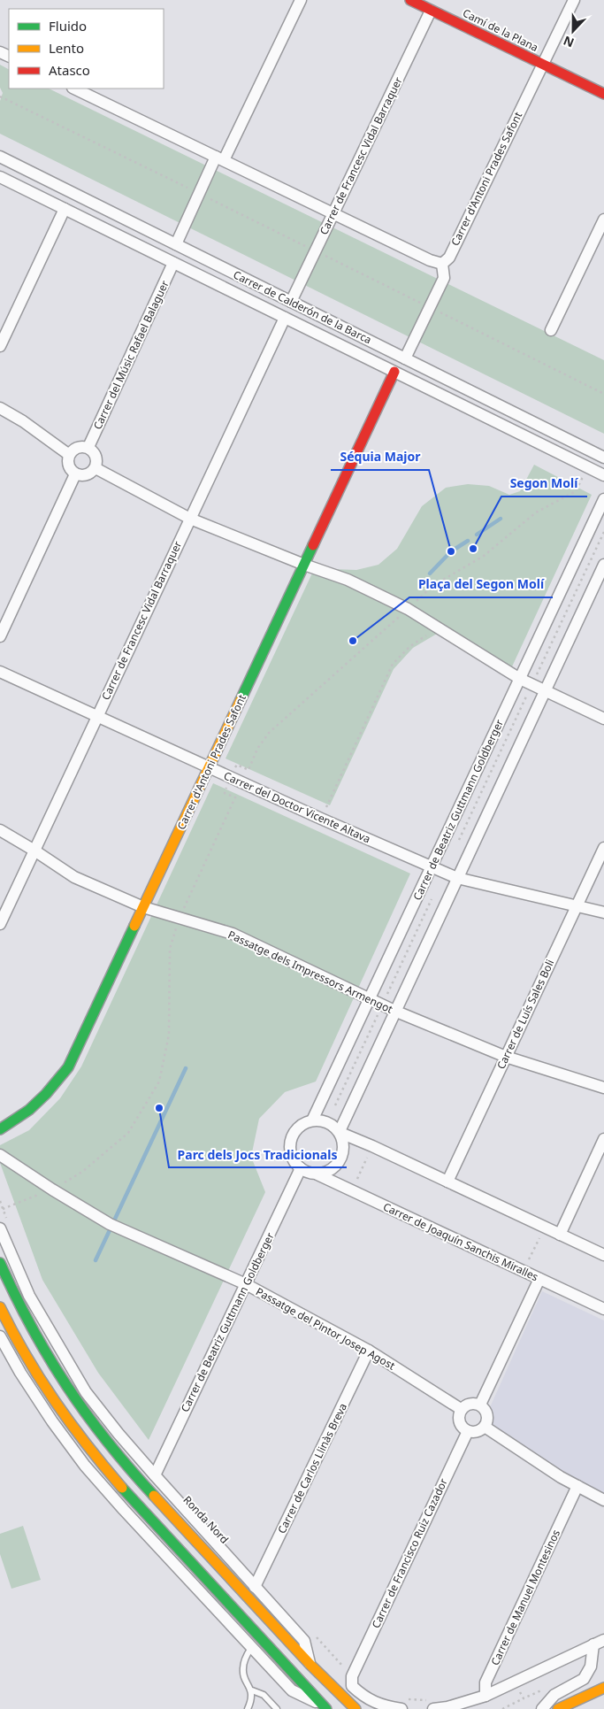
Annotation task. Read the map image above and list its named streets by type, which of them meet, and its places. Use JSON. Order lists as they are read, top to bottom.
{
  "streets": {
    "street": [
      "Camí de la Plana",
      "Carrer de Francesc Vidal Barraquer",
      "Carrer d'Antoni Prades Safont",
      "Carrer de Calderón de la Barca",
      "Carrer del Músic Rafael Balaguer",
      "Carrer del Doctor Vicente Altava",
      "Carrer de Beatriz Guttmann Goldberger",
      "Passatge dels Impressors Armengot",
      "Carrer de Luís Sales Boli",
      "Carrer de Joaquín Sanchis Miralles",
      "Passatge del Pintor Josep Agost",
      "Carrer de Carlos Llinàs Breva",
      "Ronda Nord",
      "Carrer de Francisco Ruiz Cazador",
      "Carrer de Manuel Montesinos"
    ]
  },
  "crossings": [
    ["Camí de la Plana", "Carrer de Francesc Vidal Barraquer"],
    ["Camí de la Plana", "Carrer d'Antoni Prades Safont"],
    ["Carrer de Francesc Vidal Barraquer", "Carrer de Calderón de la Barca"],
    ["Carrer de Francesc Vidal Barraquer", "Carrer del Doctor Vicente Altava"],
    ["Carrer de Francesc Vidal Barraquer", "Passatge dels Impressors Armengot"],
    ["Carrer d'Antoni Prades Safont", "Carrer de Calderón de la Barca"],
    ["Carrer d'Antoni Prades Safont", "Carrer del Doctor Vicente Altava"],
    ["Carrer d'Antoni Prades Safont", "Passatge dels Impressors Armengot"],
    ["Carrer de Calderón de la Barca", "Carrer del Músic Rafael Balaguer"],
    ["Carrer del Doctor Vicente Altava", "Carrer de Beatriz Guttmann Goldberger"],
    ["Carrer del Doctor Vicente Altava", "Carrer de Luís Sales Boli"],
    ["Carrer de Beatriz Guttmann Goldberger", "Passatge dels Impressors Armengot"],
    ["Carrer de Beatriz Guttmann Goldberger", "Carrer de Joaquín Sanchis Miralles"],
    ["Carrer de Beatriz Guttmann Goldberger", "Passatge del Pintor Josep Agost"],
    ["Carrer de Beatriz Guttmann Goldberger", "Ronda Nord"],
    ["Passatge dels Impressors Armengot", "Carrer de Luís Sales Boli"],
    ["Passatge del Pintor Josep Agost", "Carrer de Carlos Llinàs Breva"],
    ["Passatge del Pintor Josep Agost", "Carrer de Francisco Ruiz Cazador"],
    ["Carrer de Carlos Llinàs Breva", "Ronda Nord"]
  ],
  "places": [
    "Segon Molí",
    "Séquia Major",
    "Plaça del Segon Molí",
    "Parc dels Jocs Tradicionals"
  ],
  "legend": ["Fluido", "Lento", "Atasco"],
  "north": "bottom"
}
